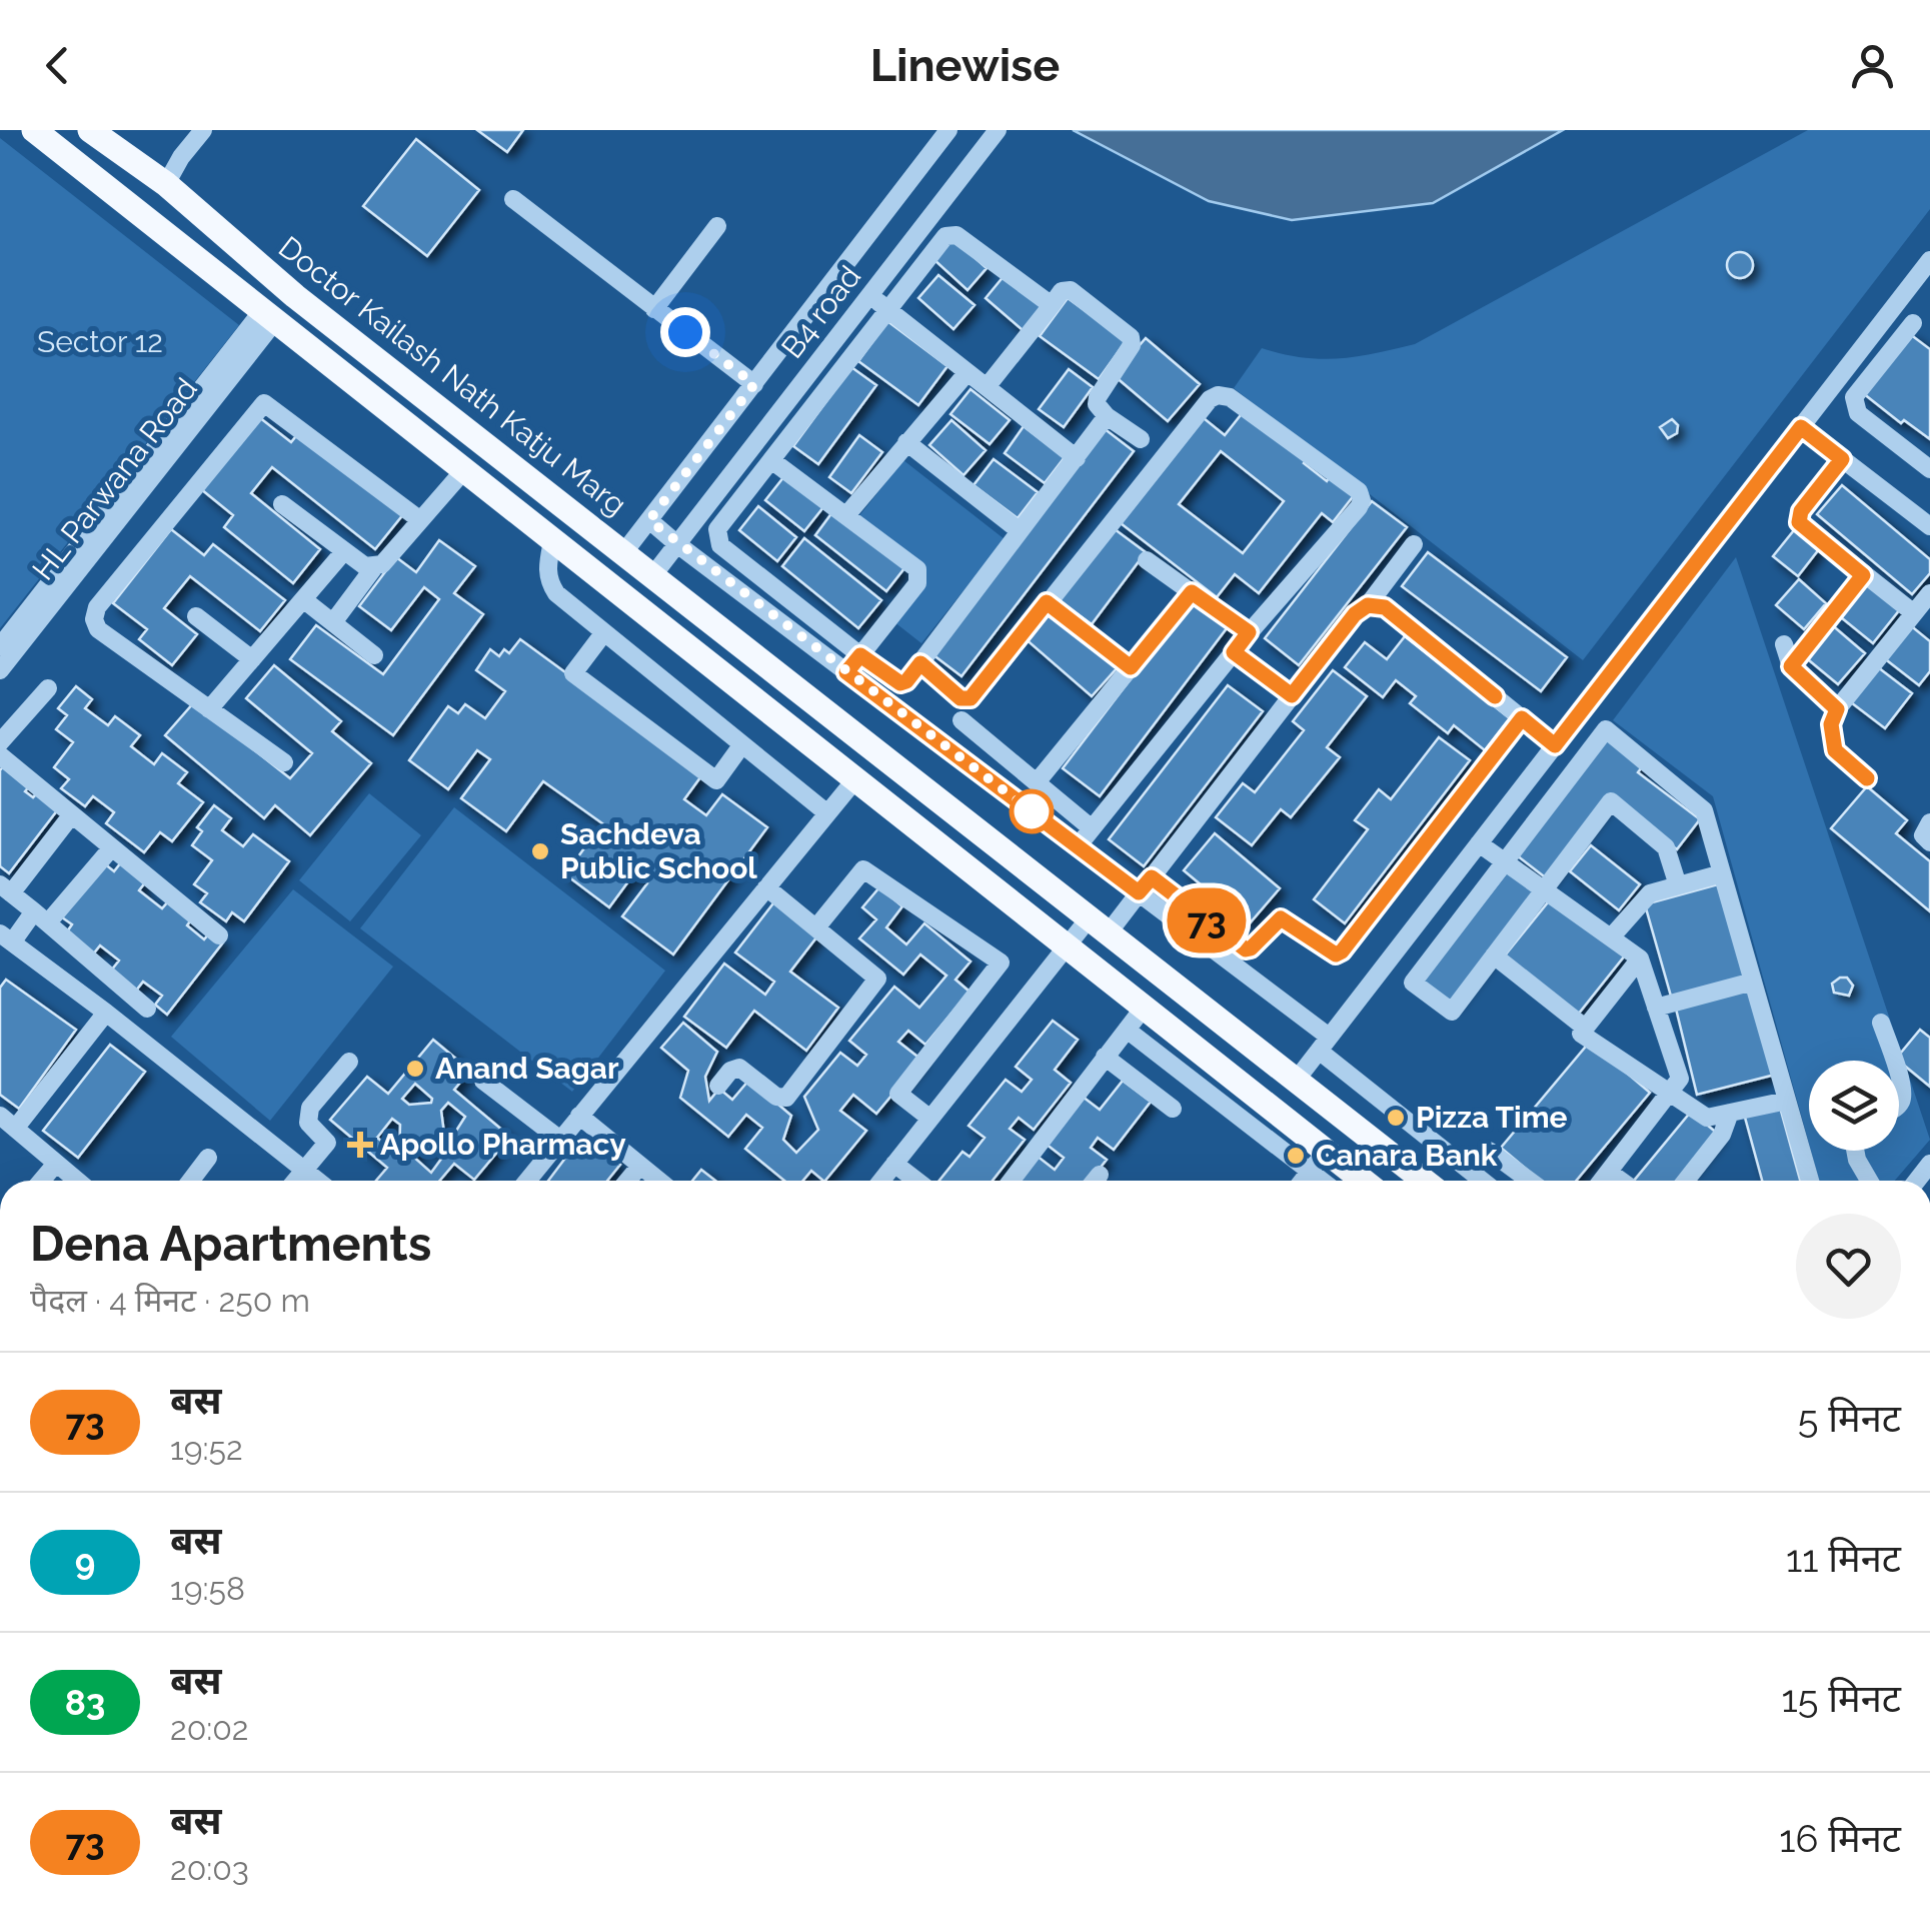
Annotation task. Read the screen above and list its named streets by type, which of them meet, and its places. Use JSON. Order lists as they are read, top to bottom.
{
  "streets": {
    "main road": ["Doctor Kailash Nath Katju Marg"],
    "street": ["B4 road", "HL Parwana Road"]
  },
  "crossings": [
    ["B4 road", "Doctor Kailash Nath Katju Marg"]
  ],
  "parks": ["Sector 12"],
  "places": {
    "other": [
      "Sachdeva Public School",
      "Anand Sagar",
      "Pizza Time",
      "Canara Bank"
    ],
    "health": ["Apollo Pharmacy"]
  },
  "lines": ["bus line 73"],
  "page": {
    "header": "Linewise",
    "on_map": "73",
    "heading": ["Dena Apartments", "पैदल · 4 मिनट · 250 m"],
    "list": [
      {
        "mark": "73",
        "name": "बस",
        "note": "19:52",
        "value": "5 मिनट"
      },
      {
        "mark": "9",
        "name": "बस",
        "note": "19:58",
        "value": "11 मिनट"
      },
      {
        "mark": "83",
        "name": "बस",
        "note": "20:02",
        "value": "15 मिनट"
      },
      {
        "mark": "73",
        "name": "बस",
        "note": "20:03",
        "value": "16 मिनट"
      }
    ]
  }
}
